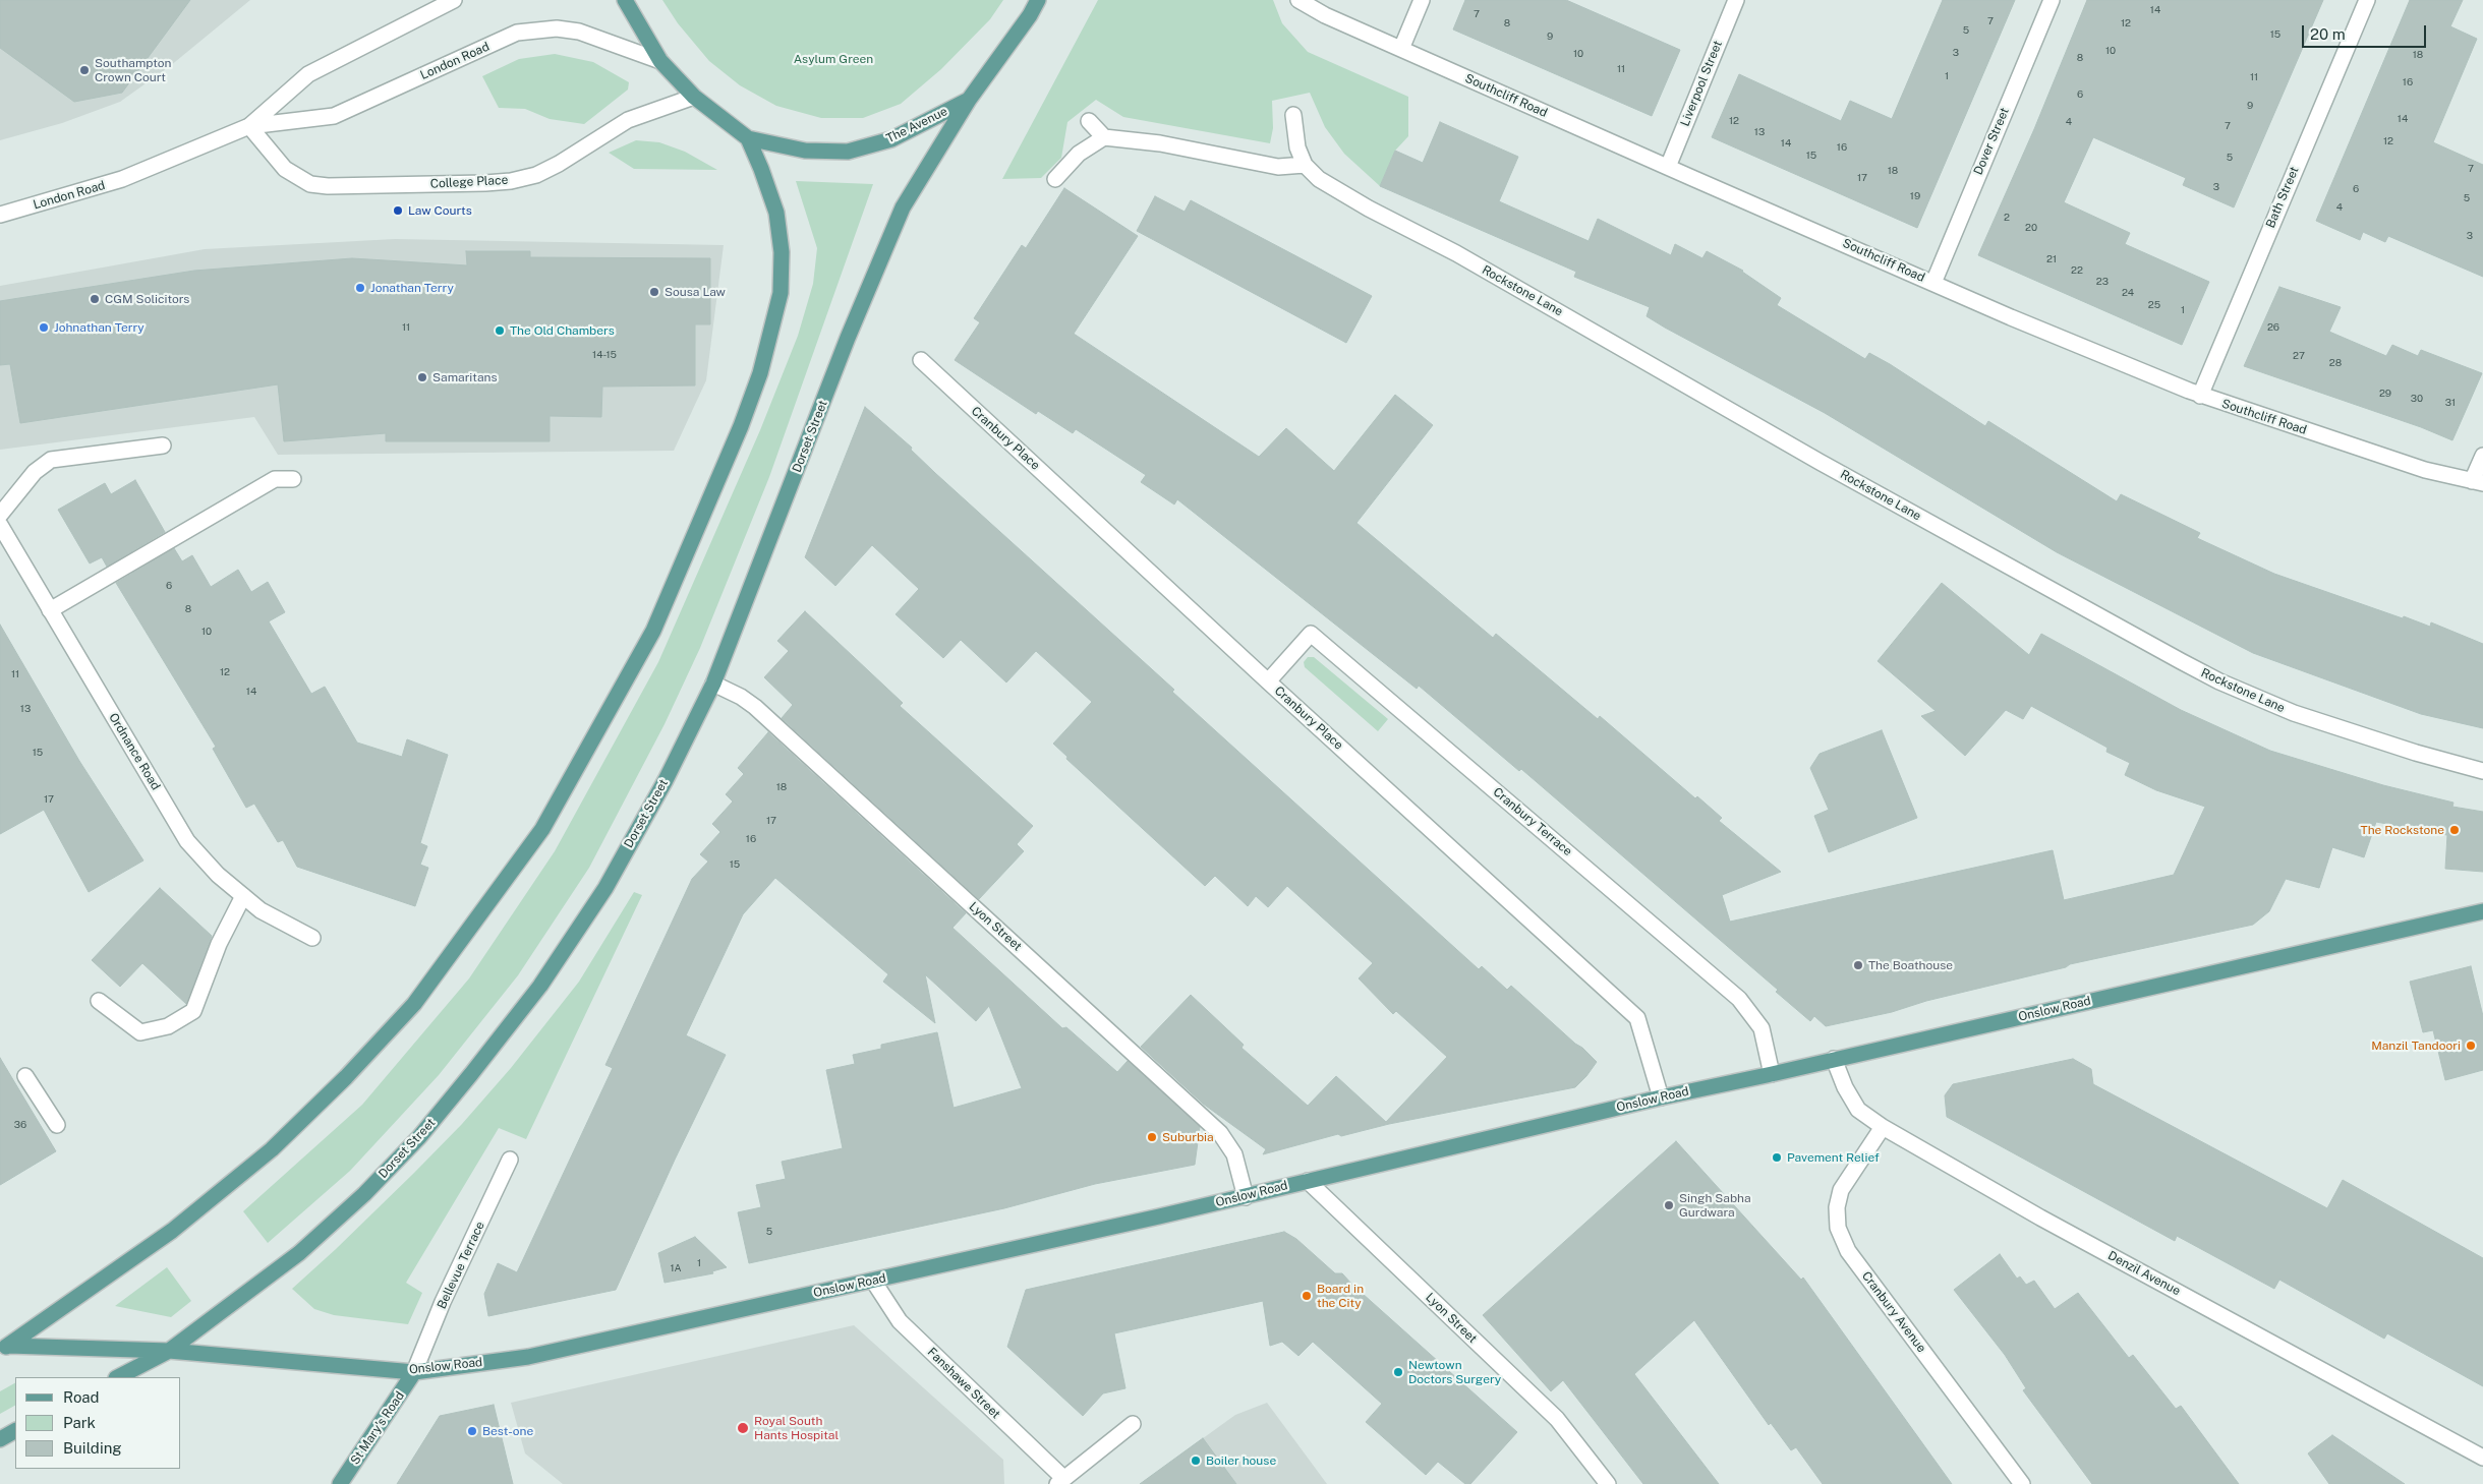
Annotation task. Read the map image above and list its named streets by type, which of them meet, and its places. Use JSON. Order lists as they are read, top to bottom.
{
  "streets": {
    "main road": [
      "The Avenue",
      "Dorset Street",
      "Onslow Road",
      "St Mary's Road"
    ],
    "street": [
      "London Road",
      "Liverpool Street",
      "Southcliff Road",
      "Dover Street",
      "College Place",
      "Bath Street",
      "Rockstone Lane",
      "Cranbury Place",
      "Ordnance Road",
      "Cranbury Terrace",
      "Lyon Street",
      "Bellevue Terrace",
      "Denzil Avenue",
      "Cranbury Avenue",
      "Fanshawe Street"
    ]
  },
  "crossings": [
    ["London Road", "The Avenue"],
    ["London Road", "College Place"],
    ["Liverpool Street", "Southcliff Road"],
    ["Southcliff Road", "Dover Street"],
    ["Southcliff Road", "Bath Street"],
    ["The Avenue", "College Place"],
    ["The Avenue", "Dorset Street"],
    ["Dorset Street", "Lyon Street"],
    ["Dorset Street", "Onslow Road"],
    ["Cranbury Place", "Cranbury Terrace"],
    ["Cranbury Place", "Onslow Road"],
    ["Cranbury Terrace", "Onslow Road"],
    ["Lyon Street", "Onslow Road"],
    ["Onslow Road", "Bellevue Terrace"],
    ["Onslow Road", "Denzil Avenue"],
    ["Onslow Road", "Fanshawe Street"],
    ["Onslow Road", "St Mary's Road"],
    ["Bellevue Terrace", "St Mary's Road"],
    ["Denzil Avenue", "Cranbury Avenue"]
  ],
  "parks": ["Asylum Green"],
  "places": [
    "Southampton Crown Court",
    "Law Courts",
    "Jonathan Terry",
    "Sousa Law",
    "CGM Solicitors",
    "Johnathan Terry",
    "The Old Chambers",
    "Samaritans",
    "The Rockstone",
    "The Boathouse",
    "Manzil Tandoori",
    "Suburbia",
    "Pavement Relief",
    "Singh Sabha Gurdwara",
    "Board in the City",
    "Newtown Doctors Surgery",
    "Royal South Hants Hospital",
    "Best-one",
    "Boiler house"
  ],
  "house_numbers": [
    "14",
    "7",
    "7",
    "8",
    "12",
    "5",
    "15",
    "9",
    "10",
    "3",
    "10",
    "18",
    "8",
    "11",
    "1",
    "11",
    "16",
    "6",
    "9",
    "14",
    "12",
    "4",
    "7",
    "13",
    "12",
    "14",
    "16",
    "15",
    "5",
    "7",
    "18",
    "17",
    "3",
    "6",
    "19",
    "5",
    "4",
    "2",
    "20",
    "3",
    "21",
    "22",
    "23",
    "24",
    "25",
    "1",
    "11",
    "26",
    "14-15",
    "27",
    "28",
    "29",
    "30",
    "31",
    "6",
    "8",
    "10",
    "12",
    "11",
    "14",
    "13",
    "15",
    "18",
    "17",
    "17",
    "16",
    "15",
    "36",
    "5",
    "1",
    "1A"
  ],
  "legend": ["Road", "Park", "Building"],
  "scale_bar": "20 m"
}
